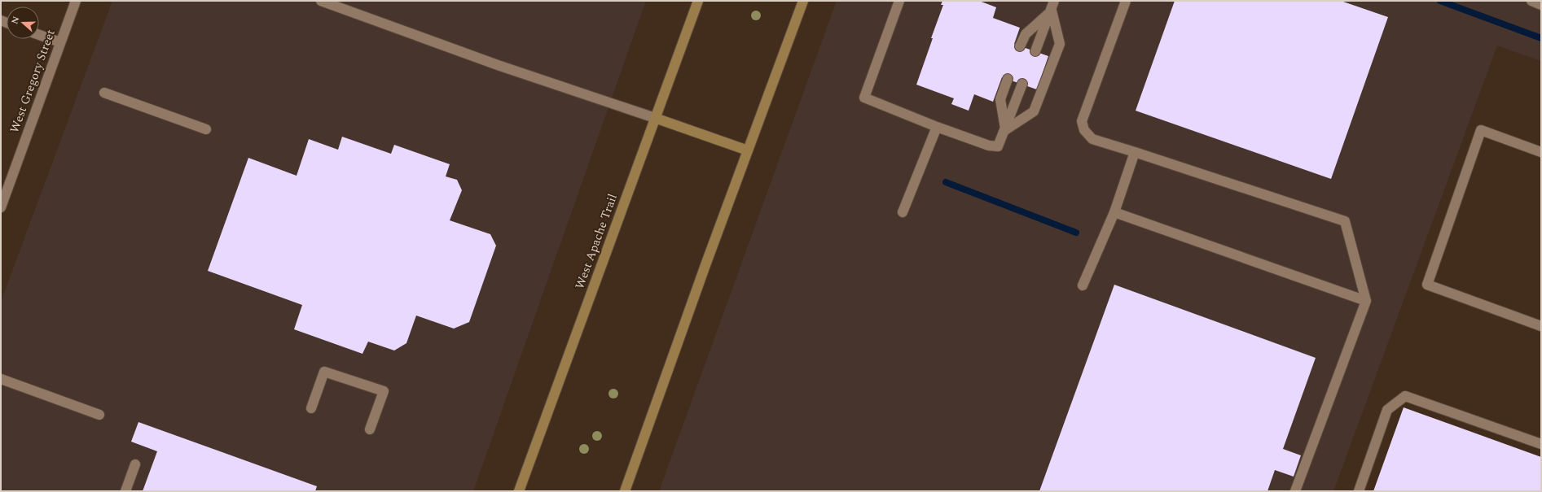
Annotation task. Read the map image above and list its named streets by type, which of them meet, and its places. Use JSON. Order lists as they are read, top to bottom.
{
  "streets": {
    "main road": ["West Apache Trail"],
    "street": ["West Gregory Street"]
  },
  "north": "left"
}
